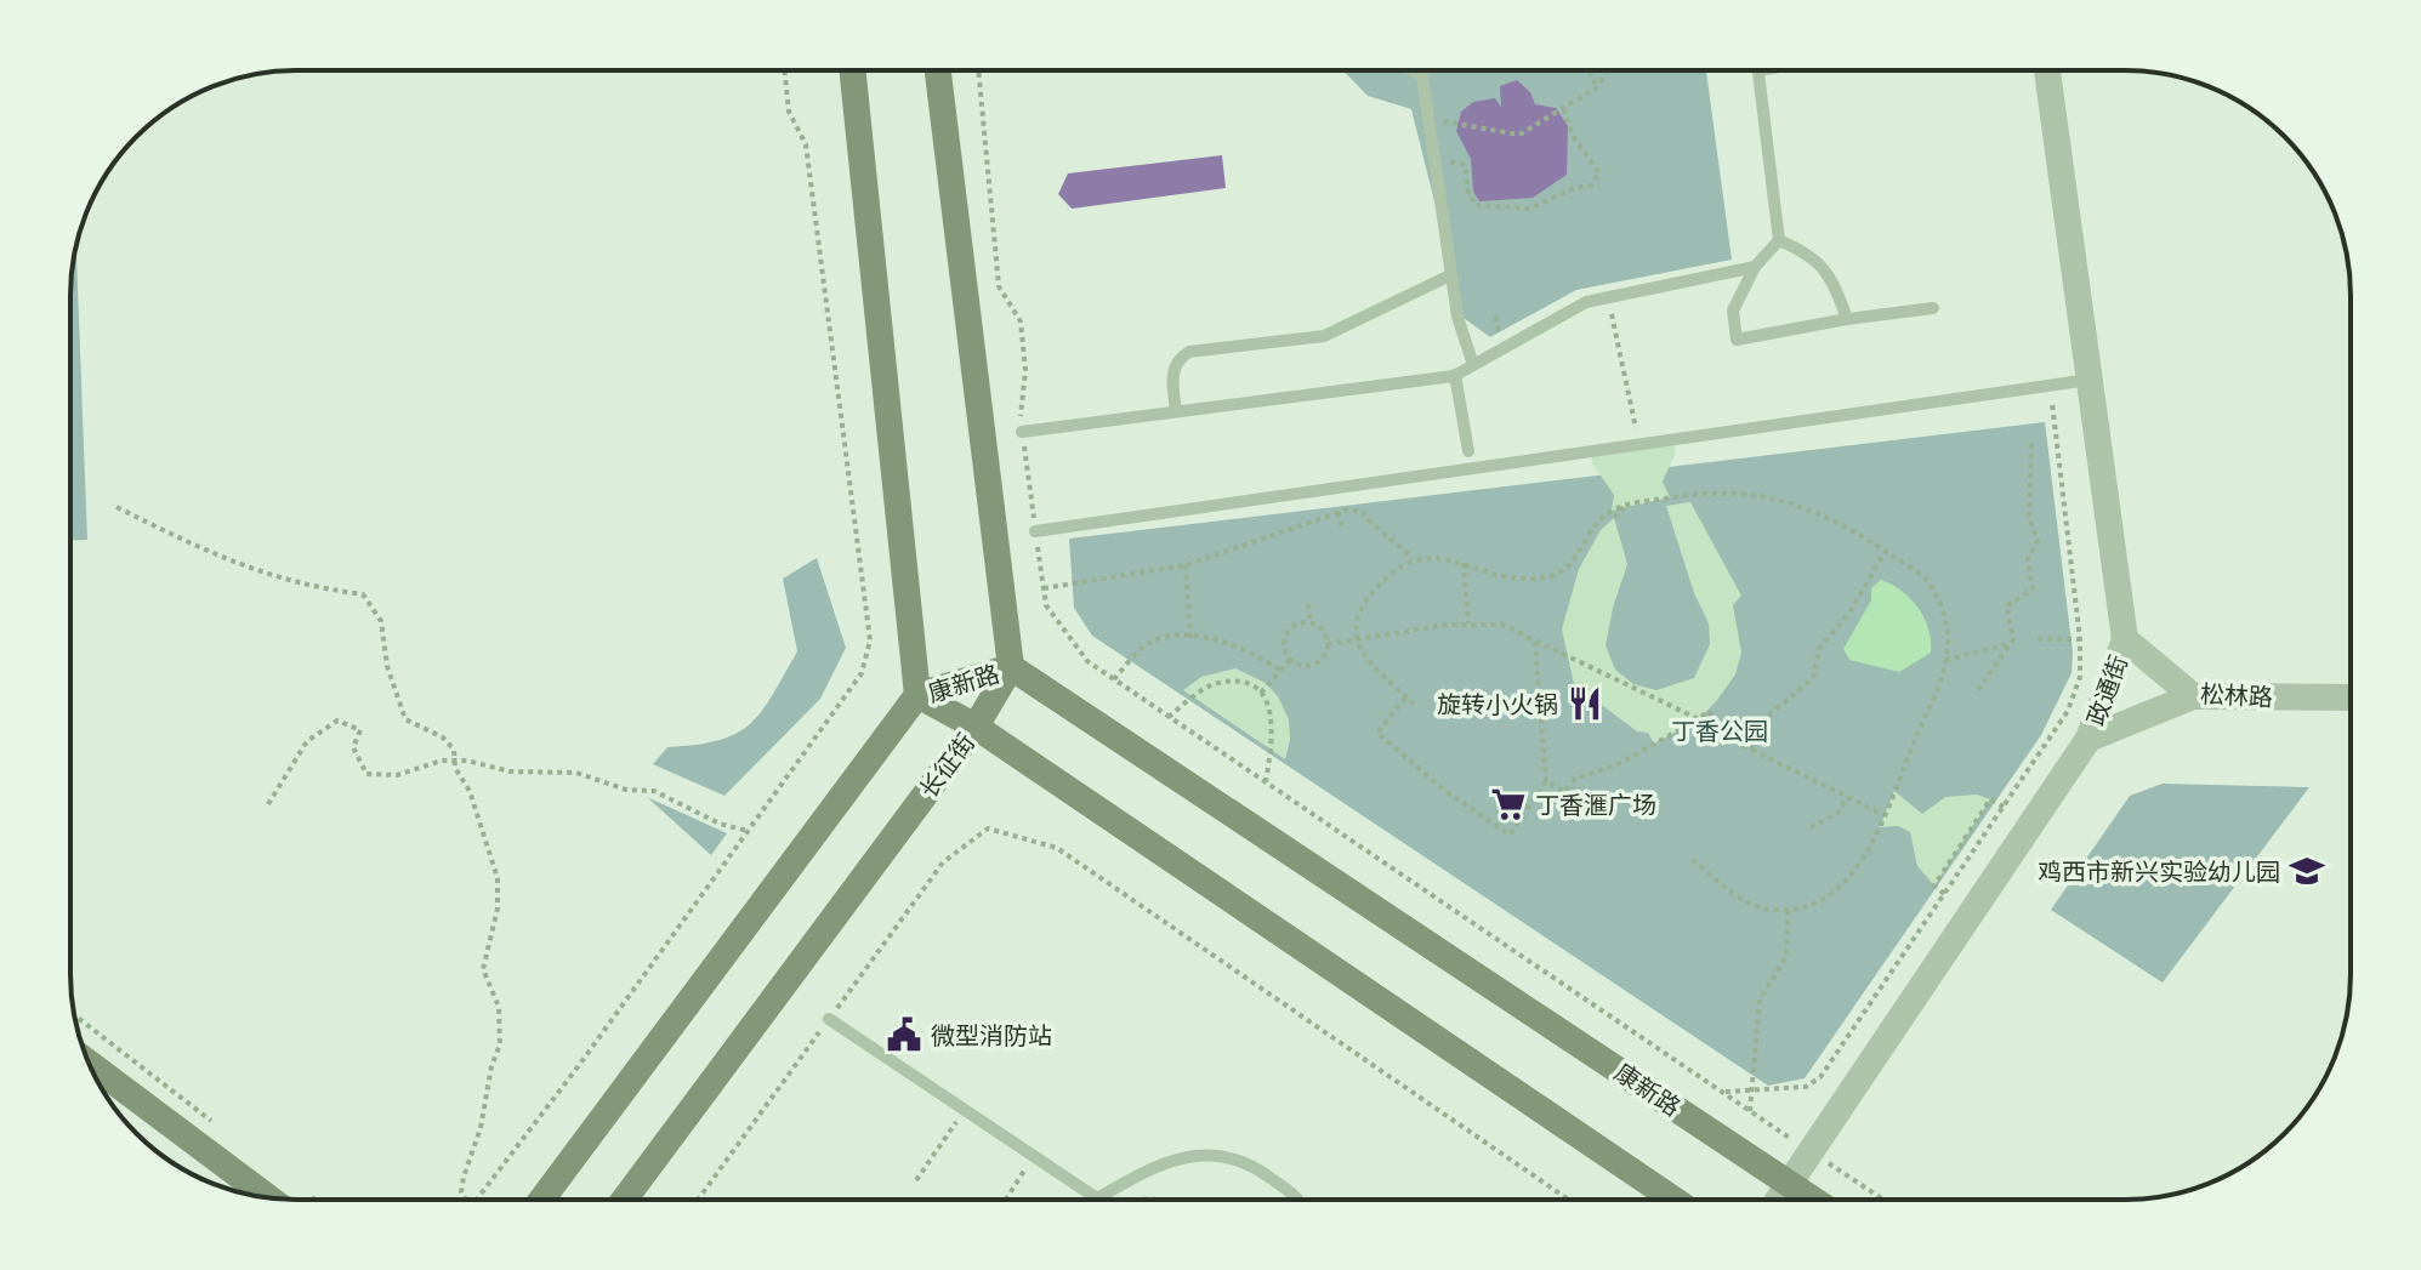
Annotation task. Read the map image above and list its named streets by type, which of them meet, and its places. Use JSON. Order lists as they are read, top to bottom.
{
  "streets": {
    "main road": ["康新路", "长征街"],
    "street": ["政通街", "松林路"]
  },
  "crossings": [
    ["康新路", "政通街"],
    ["康新路", "长征街"],
    ["政通街", "松林路"]
  ],
  "parks": ["丁香公园"],
  "places": {
    "restaurant": ["旋转小火锅"],
    "supermarket": ["丁香滙广场"],
    "school or university": ["鸡西市新兴实验幼儿园"],
    "public building": ["微型消防站"]
  }
}
